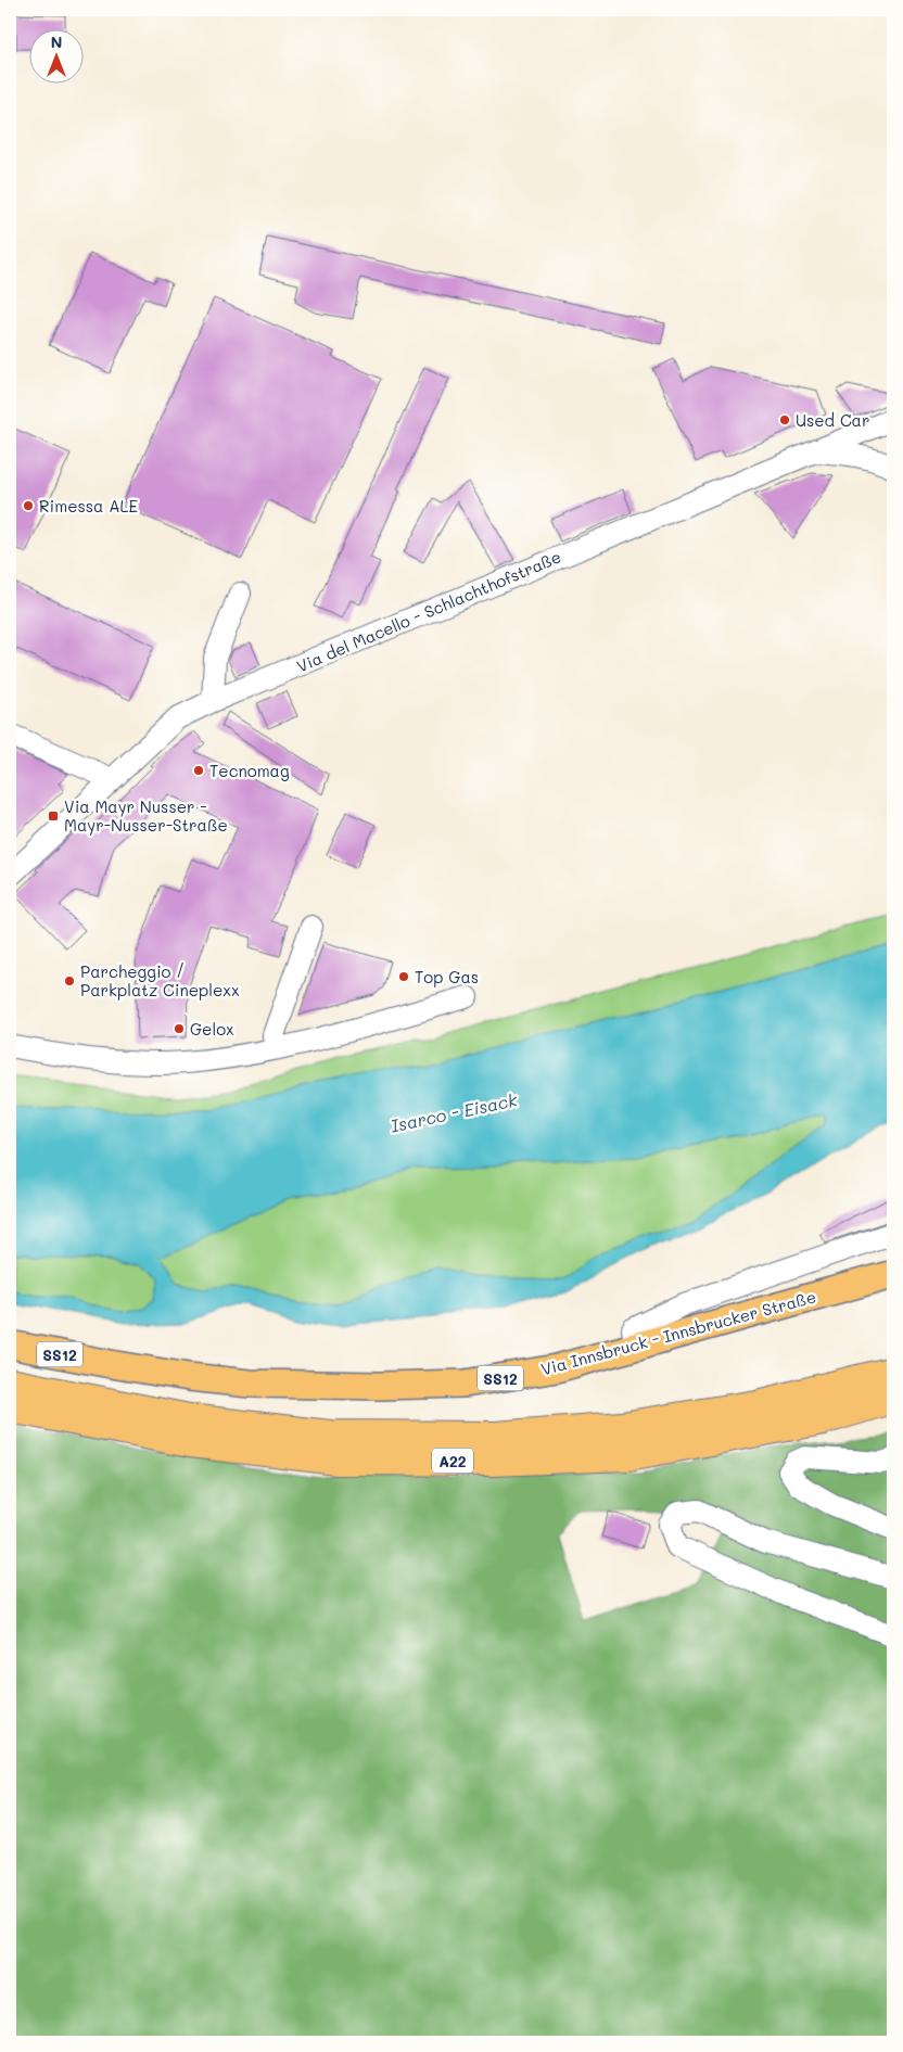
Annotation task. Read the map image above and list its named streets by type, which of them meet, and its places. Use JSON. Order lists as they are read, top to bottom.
{
  "streets": {
    "highway": ["A22"],
    "main road": ["Via Innsbruck - Innsbrucker Straße", "SS12"],
    "street": ["Via del Macello - Schlachthofstraße"]
  },
  "water": ["Isarco - Eisack"],
  "places": {
    "other": [
      "Used Car",
      "Rimessa ALE",
      "Tecnomag",
      "Top Gas",
      "Parcheggio / Parkplatz Cineplexx",
      "Gelox"
    ],
    "transit": ["Via Mayr Nusser - Mayr-Nusser-Straße"]
  },
  "north": "top"
}
